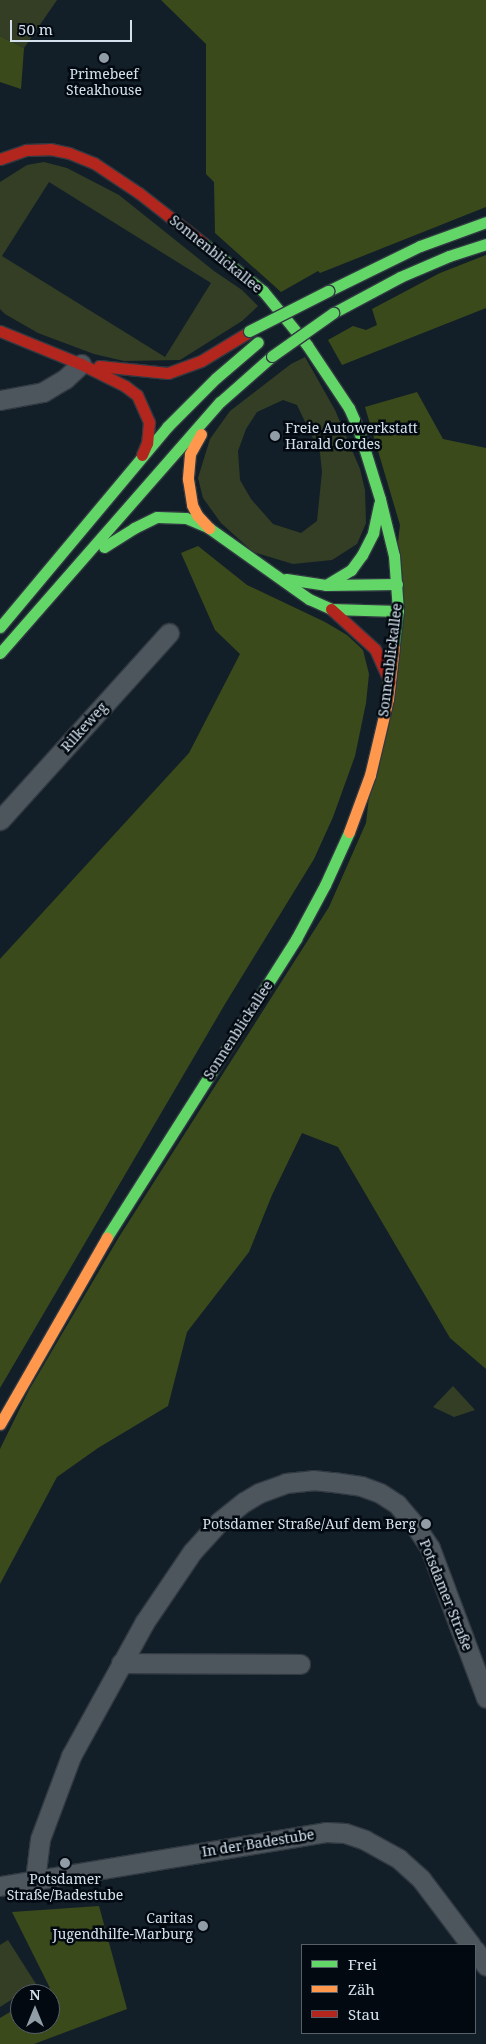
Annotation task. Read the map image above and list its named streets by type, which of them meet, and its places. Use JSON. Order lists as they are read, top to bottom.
{
  "streets": {
    "main road": ["Sonnenblickallee"],
    "street": ["Rilkeweg", "Potsdamer Straße", "In der Badestube"]
  },
  "crossings": [
    ["Potsdamer Straße", "In der Badestube"]
  ],
  "places": [
    "Primebeef Steakhouse",
    "Freie Autowerkstatt Harald Cordes",
    "Potsdamer Straße/Auf dem Berg",
    "Potsdamer Straße/Badestube",
    "Caritas Jugendhilfe-Marburg"
  ],
  "legend": ["Frei", "Zäh", "Stau"],
  "scale_bar": "50 m",
  "north": "top"
}
